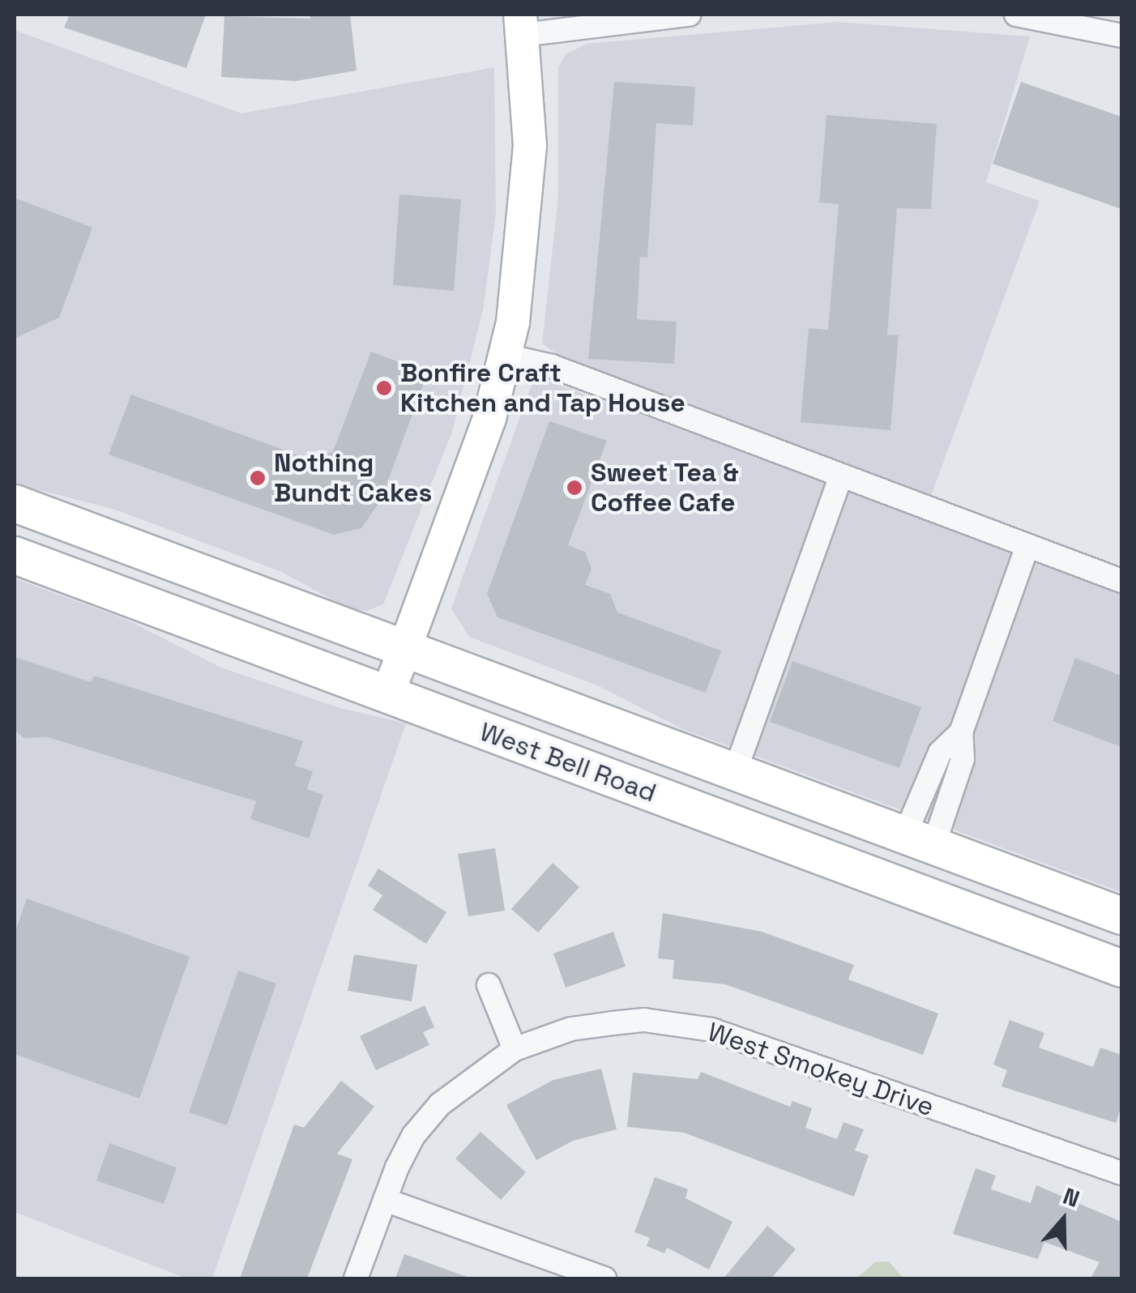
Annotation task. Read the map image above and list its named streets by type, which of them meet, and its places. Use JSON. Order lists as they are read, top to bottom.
{
  "streets": {
    "main road": ["West Bell Road"],
    "street": ["West Smokey Drive"]
  },
  "places": ["Bonfire Craft Kitchen and Tap House", "Nothing Bundt Cakes", "Sweet Tea & Coffee Cafe"],
  "north": "top"
}
